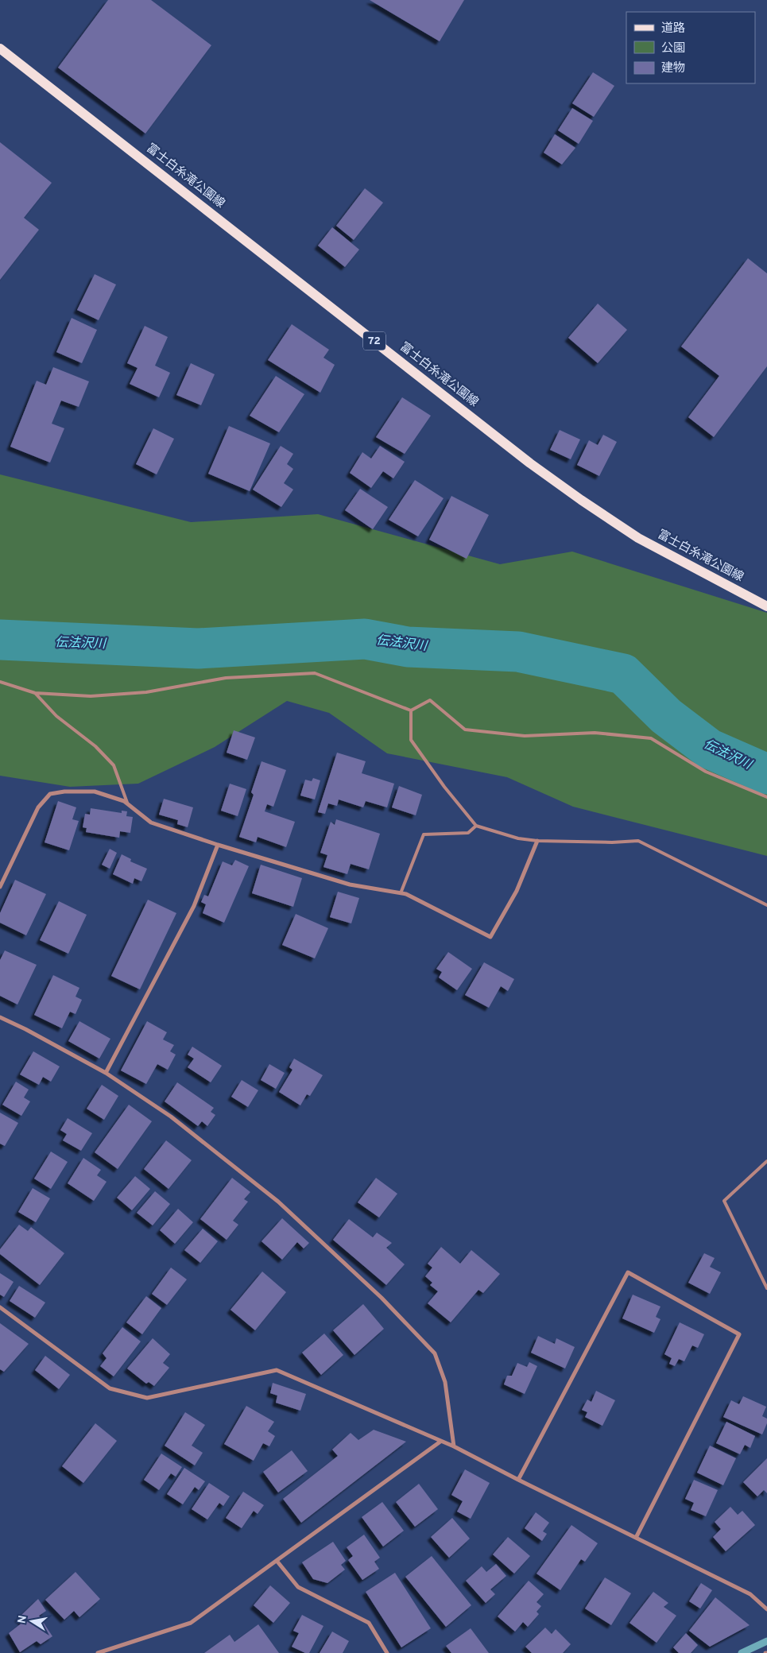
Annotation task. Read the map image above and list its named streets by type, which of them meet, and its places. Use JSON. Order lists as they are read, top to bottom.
{
  "streets": {
    "main road": ["富士白糸滝公園線", "72"]
  },
  "water": ["伝法沢川"],
  "legend": ["道路", "公園", "建物"],
  "north": "left"
}
